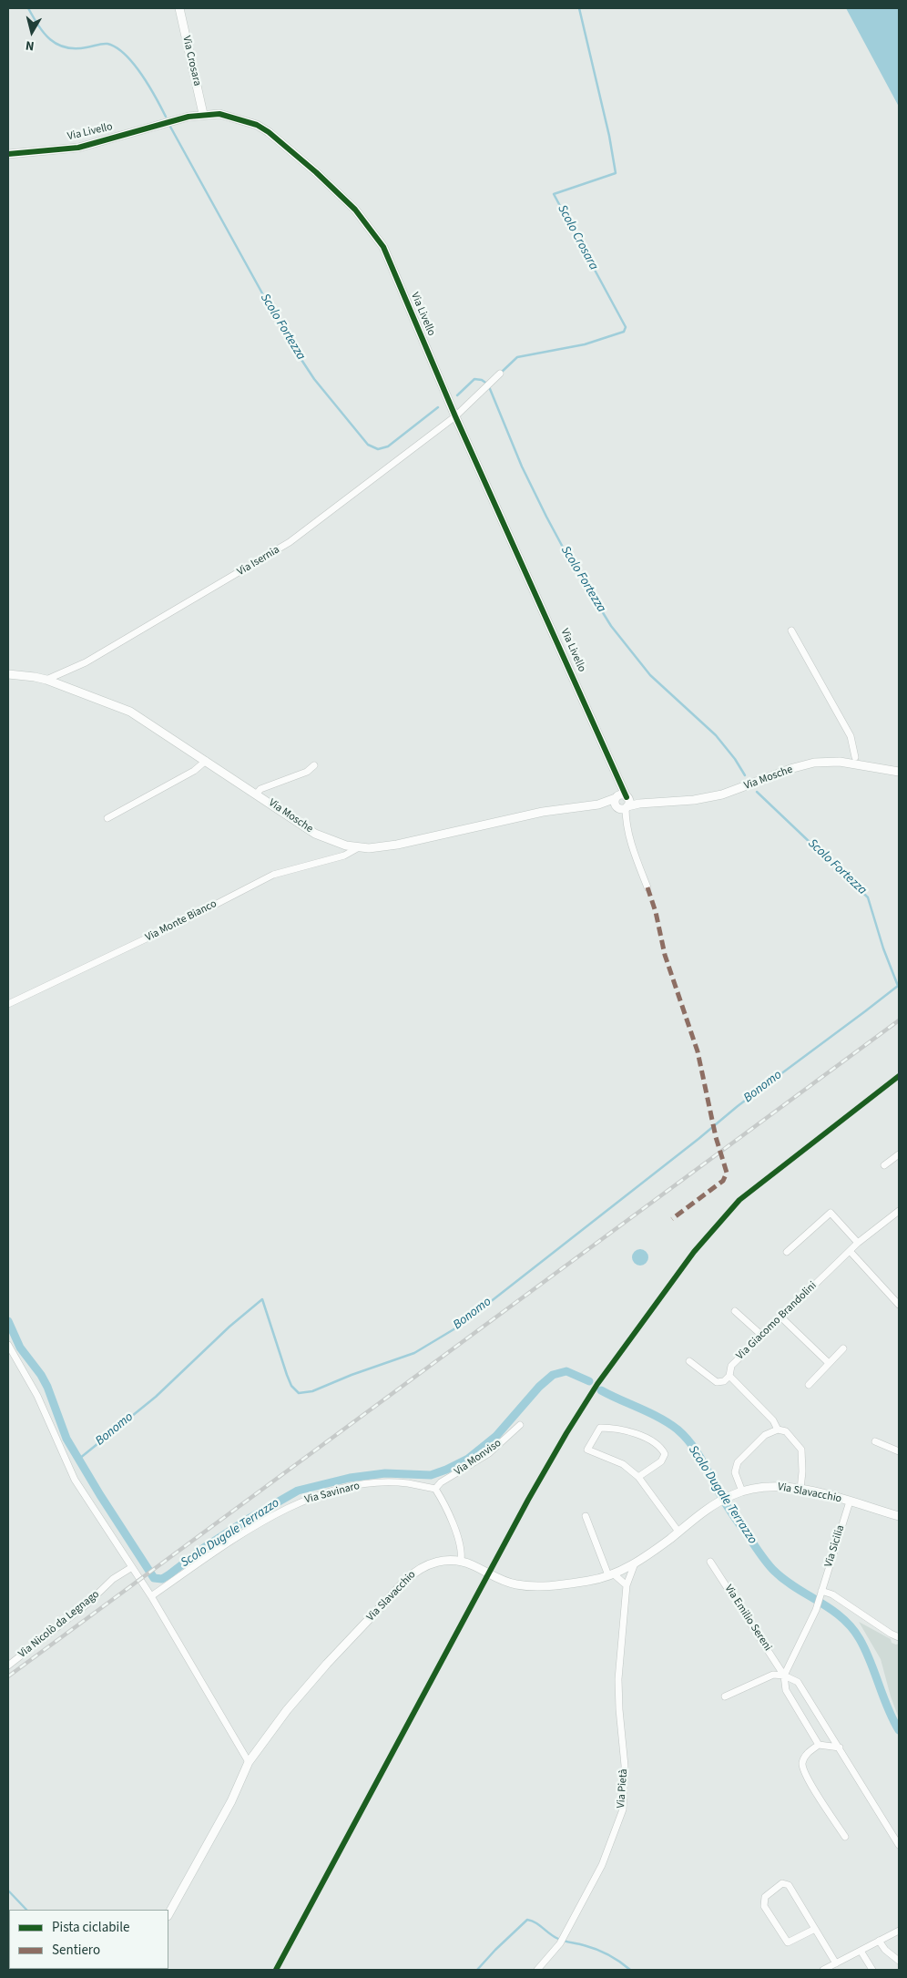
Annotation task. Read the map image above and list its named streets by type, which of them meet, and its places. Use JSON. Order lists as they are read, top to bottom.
{
  "streets": {
    "street": [
      "Via Crosara",
      "Via Livello",
      "Via Isernia",
      "Via Mosche",
      "Via Monte Bianco",
      "Via Giacomo Brandolini",
      "Via Monviso",
      "Via Savinaro",
      "Via Slavacchio",
      "Via Sicilia",
      "Via Emilio Sereni",
      "Via Nicolò da Legnago",
      "Via Pietà"
    ]
  },
  "crossings": [
    ["Via Crosara", "Via Livello"],
    ["Via Livello", "Via Isernia"],
    ["Via Livello", "Via Mosche"],
    ["Via Isernia", "Via Mosche"],
    ["Via Mosche", "Via Monte Bianco"],
    ["Via Monviso", "Via Savinaro"],
    ["Via Slavacchio", "Via Sicilia"],
    ["Via Slavacchio", "Via Pietà"],
    ["Via Sicilia", "Via Emilio Sereni"]
  ],
  "water": [
    "Scolo Crosara",
    "Scolo Fortezza",
    "Bonomo",
    "Scolo Dugale Terrazzo"
  ],
  "legend": ["Pista ciclabile", "Sentiero"],
  "north": "bottom"
}
